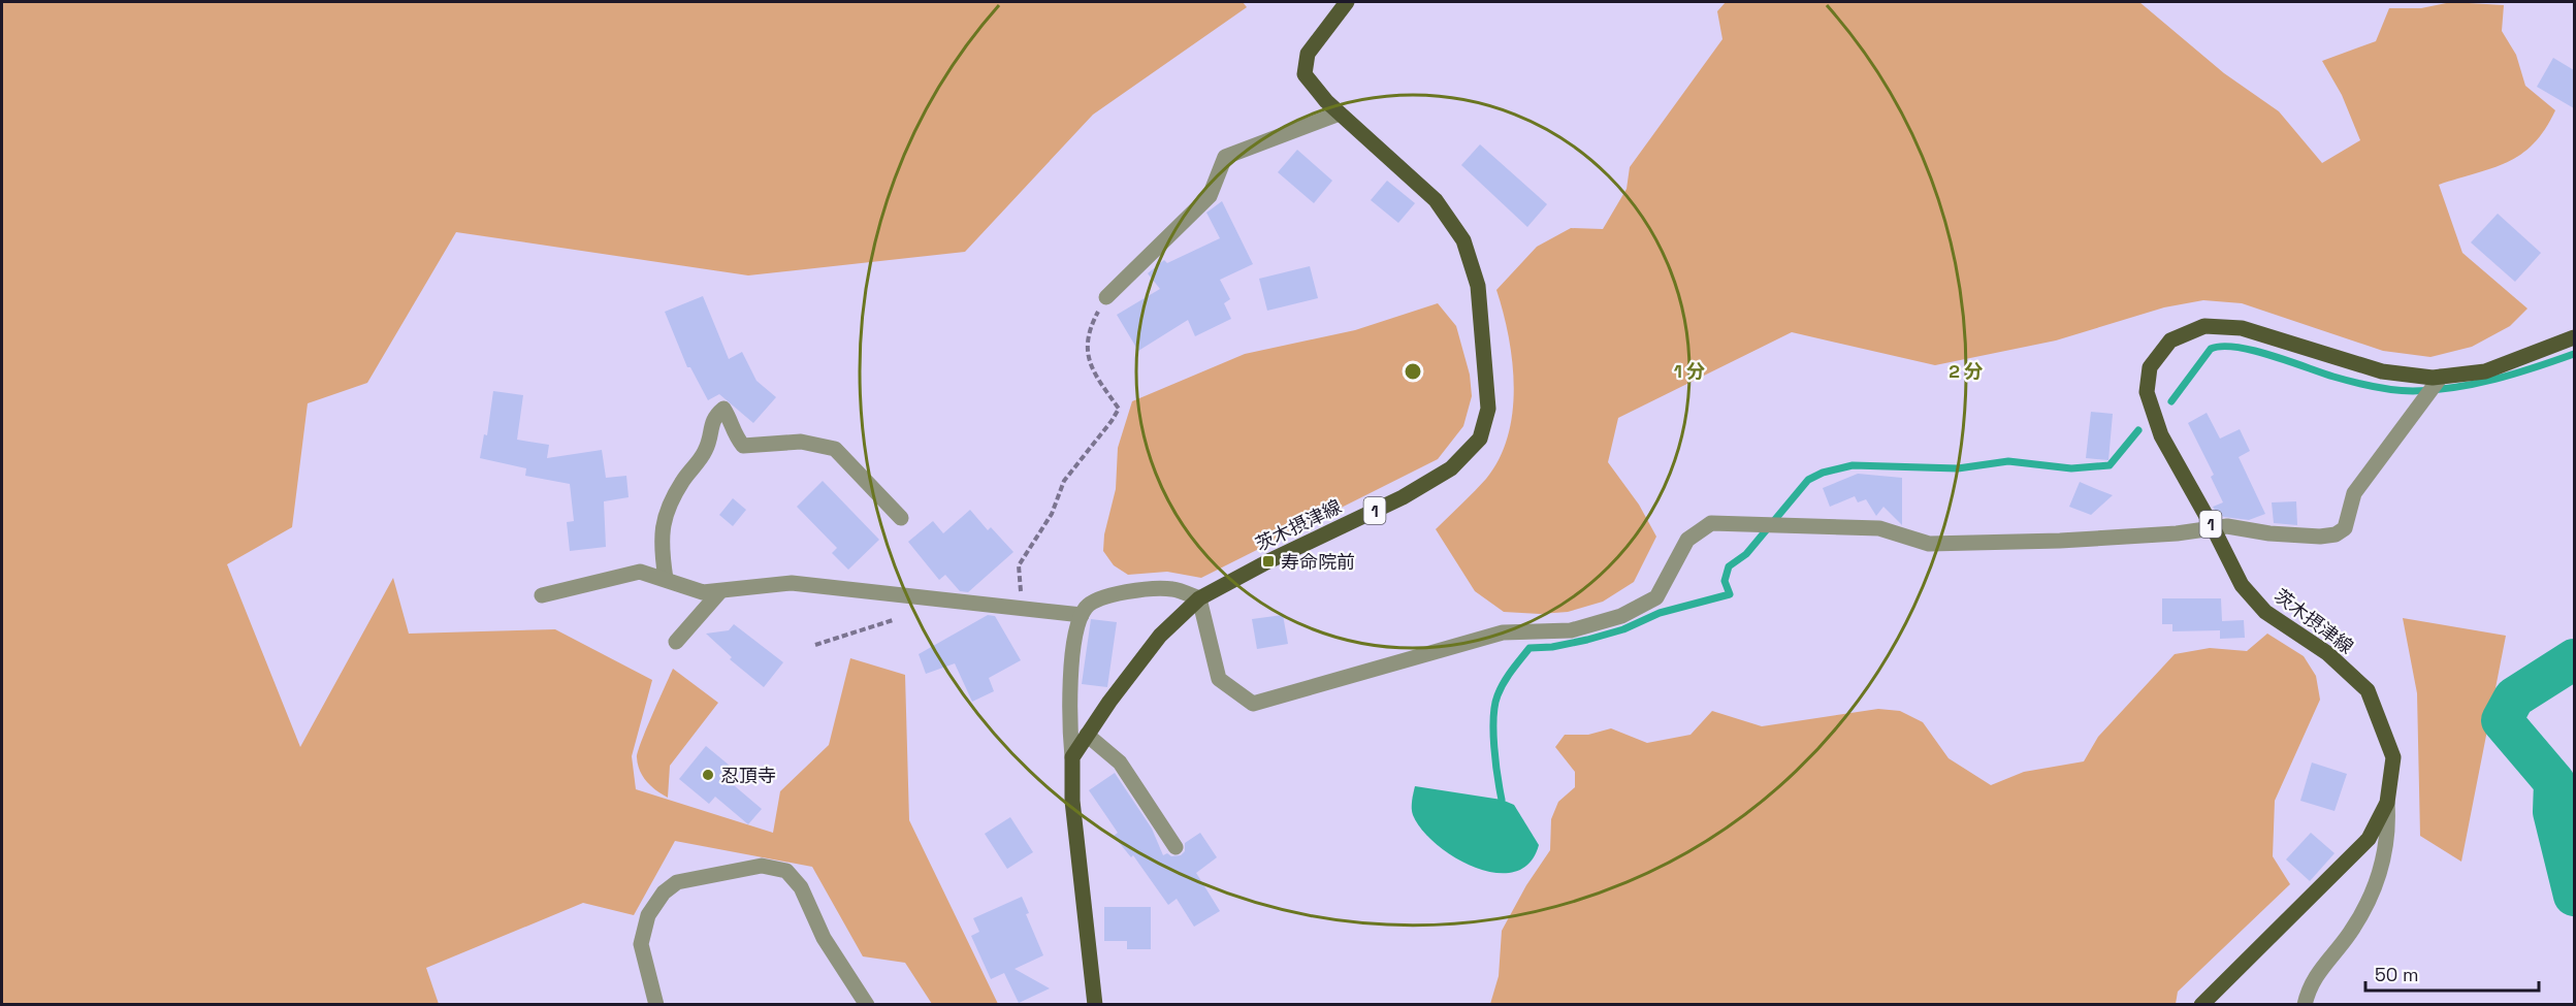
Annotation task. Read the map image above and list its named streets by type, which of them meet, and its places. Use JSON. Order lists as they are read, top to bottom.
{
  "streets": {
    "main road": ["1", "茨木摂津線"]
  },
  "places": {
    "transit": ["寿命院前"],
    "other": ["忍頂寺"]
  },
  "scale_bar": "50 m",
  "rings": ["1 分", "2 分"]
}
